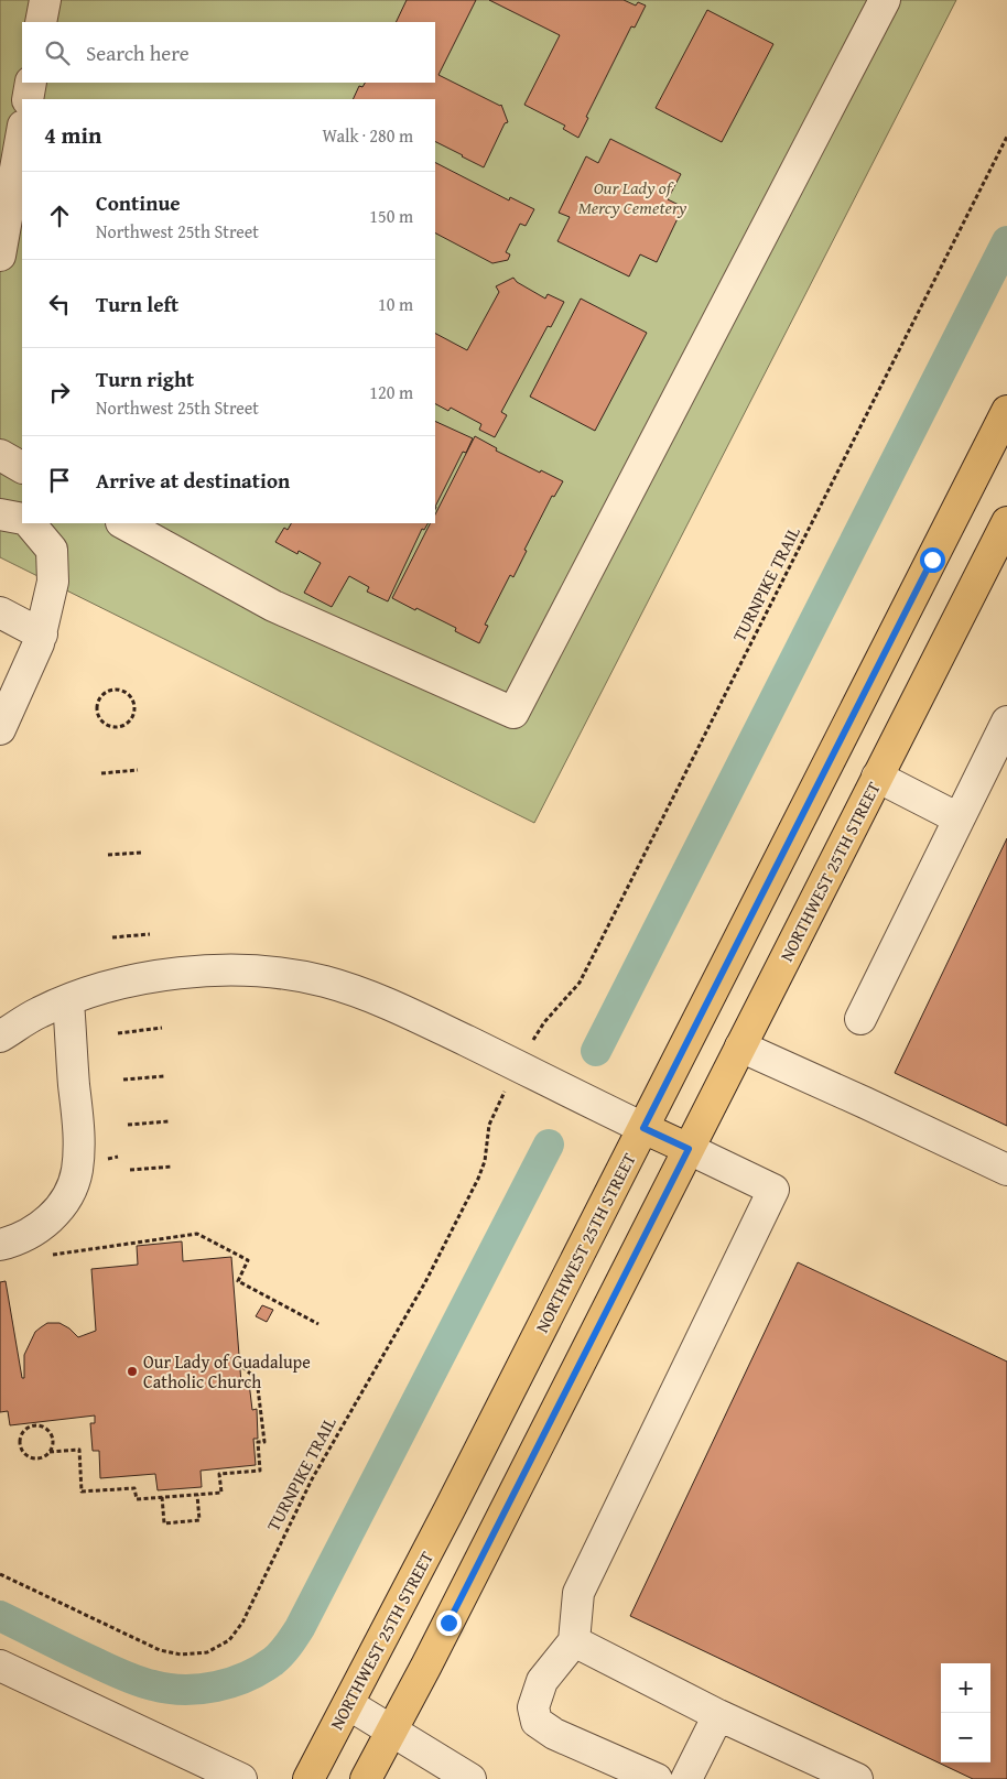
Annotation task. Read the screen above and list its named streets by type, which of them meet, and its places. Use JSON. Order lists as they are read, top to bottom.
{
  "streets": {
    "main road": ["NORTHWEST 25TH STREET"],
    "path": ["TURNPIKE TRAIL"]
  },
  "parks": ["Our Lady of Mercy Cemetery"],
  "places": ["Our Lady of Guadalupe Catholic Church"],
  "page": {
    "search": "Search here",
    "heading": ["4 min", "Walk · 280 m"],
    "list": [
      ["Continue", "Northwest 25th Street", "150 m"],
      ["Turn left", "10 m"],
      ["Turn right", "Northwest 25th Street", "120 m"],
      "Arrive at destination"
    ],
    "map_buttons": ["+", "−"]
  }
}
